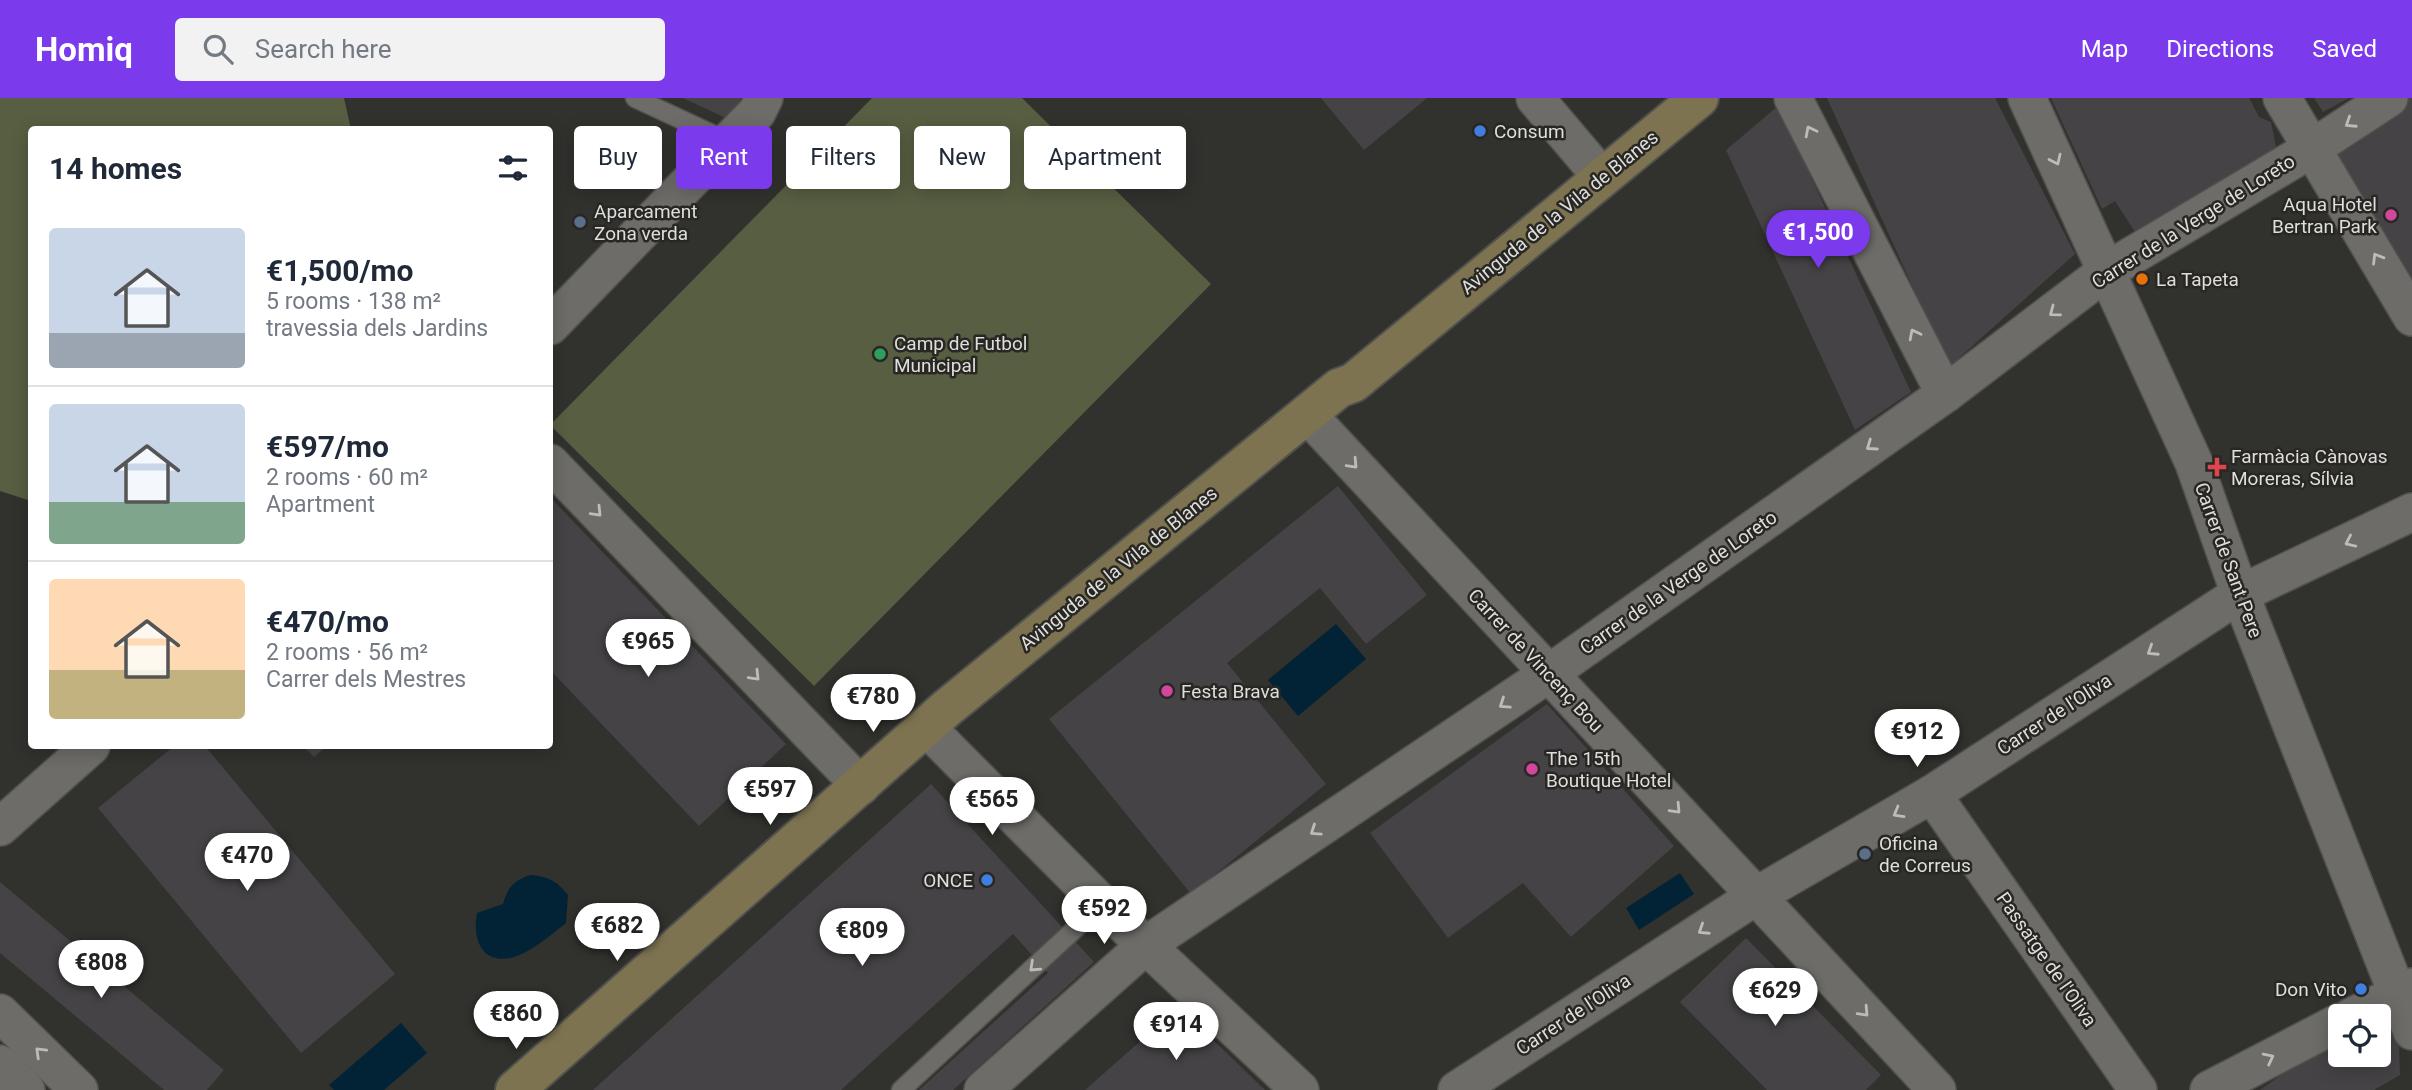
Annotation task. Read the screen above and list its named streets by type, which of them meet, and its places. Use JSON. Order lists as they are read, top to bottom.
{
  "streets": {
    "main road": ["Avinguda de la Vila de Blanes"],
    "street": [
      "Carrer de la Verge de Loreto",
      "Carrer de Sant Pere",
      "Carrer de Vincenç Bou",
      "Carrer de l'Oliva",
      "Passatge de l'Oliva"
    ]
  },
  "crossings": [
    ["Avinguda de la Vila de Blanes", "Carrer de Vincenç Bou"],
    ["Carrer de la Verge de Loreto", "Carrer de Sant Pere"],
    ["Carrer de la Verge de Loreto", "Carrer de Vincenç Bou"],
    ["Carrer de Sant Pere", "Carrer de l'Oliva"],
    ["Carrer de Vincenç Bou", "Carrer de l'Oliva"],
    ["Carrer de l'Oliva", "Passatge de l'Oliva"]
  ],
  "one_way": ["Carrer de la Verge de Loreto", "Carrer de Vincenç Bou", "Carrer de l'Oliva"],
  "places": {
    "other": [
      "Consum",
      "Aqua Hotel Bertran Park",
      "Aparcament Zona verda",
      "La Tapeta",
      "Camp de Futbol Municipal",
      "Festa Brava",
      "The 15th Boutique Hotel",
      "Oficina de Correus",
      "ONCE",
      "Don Vito"
    ],
    "health": ["Farmàcia Cànovas Moreras, Sílvia"]
  },
  "page": {
    "header": "Homiq",
    "search": "Search here",
    "nav": ["Map", "Directions", "Saved"],
    "chip": [
      "Buy",
      "Rent",
      "Filters",
      "New",
      "Apartment"
    ],
    "heading": "14 homes",
    "price": [
      "€1,500",
      "€965",
      "€780",
      "€912",
      "€597",
      "€565",
      "€470",
      "€592",
      "€682",
      "€809",
      "€808",
      "€629",
      "€860",
      "€914"
    ],
    "list": [
      {
        "name": "€1,500/mo",
        "note": "5 rooms · 138 m² · travessia dels Jardins"
      },
      {
        "name": "€597/mo",
        "note": "2 rooms · 60 m² · Apartment"
      },
      {
        "name": "€470/mo",
        "note": "2 rooms · 56 m² · Carrer dels Mestres"
      }
    ]
  }
}
